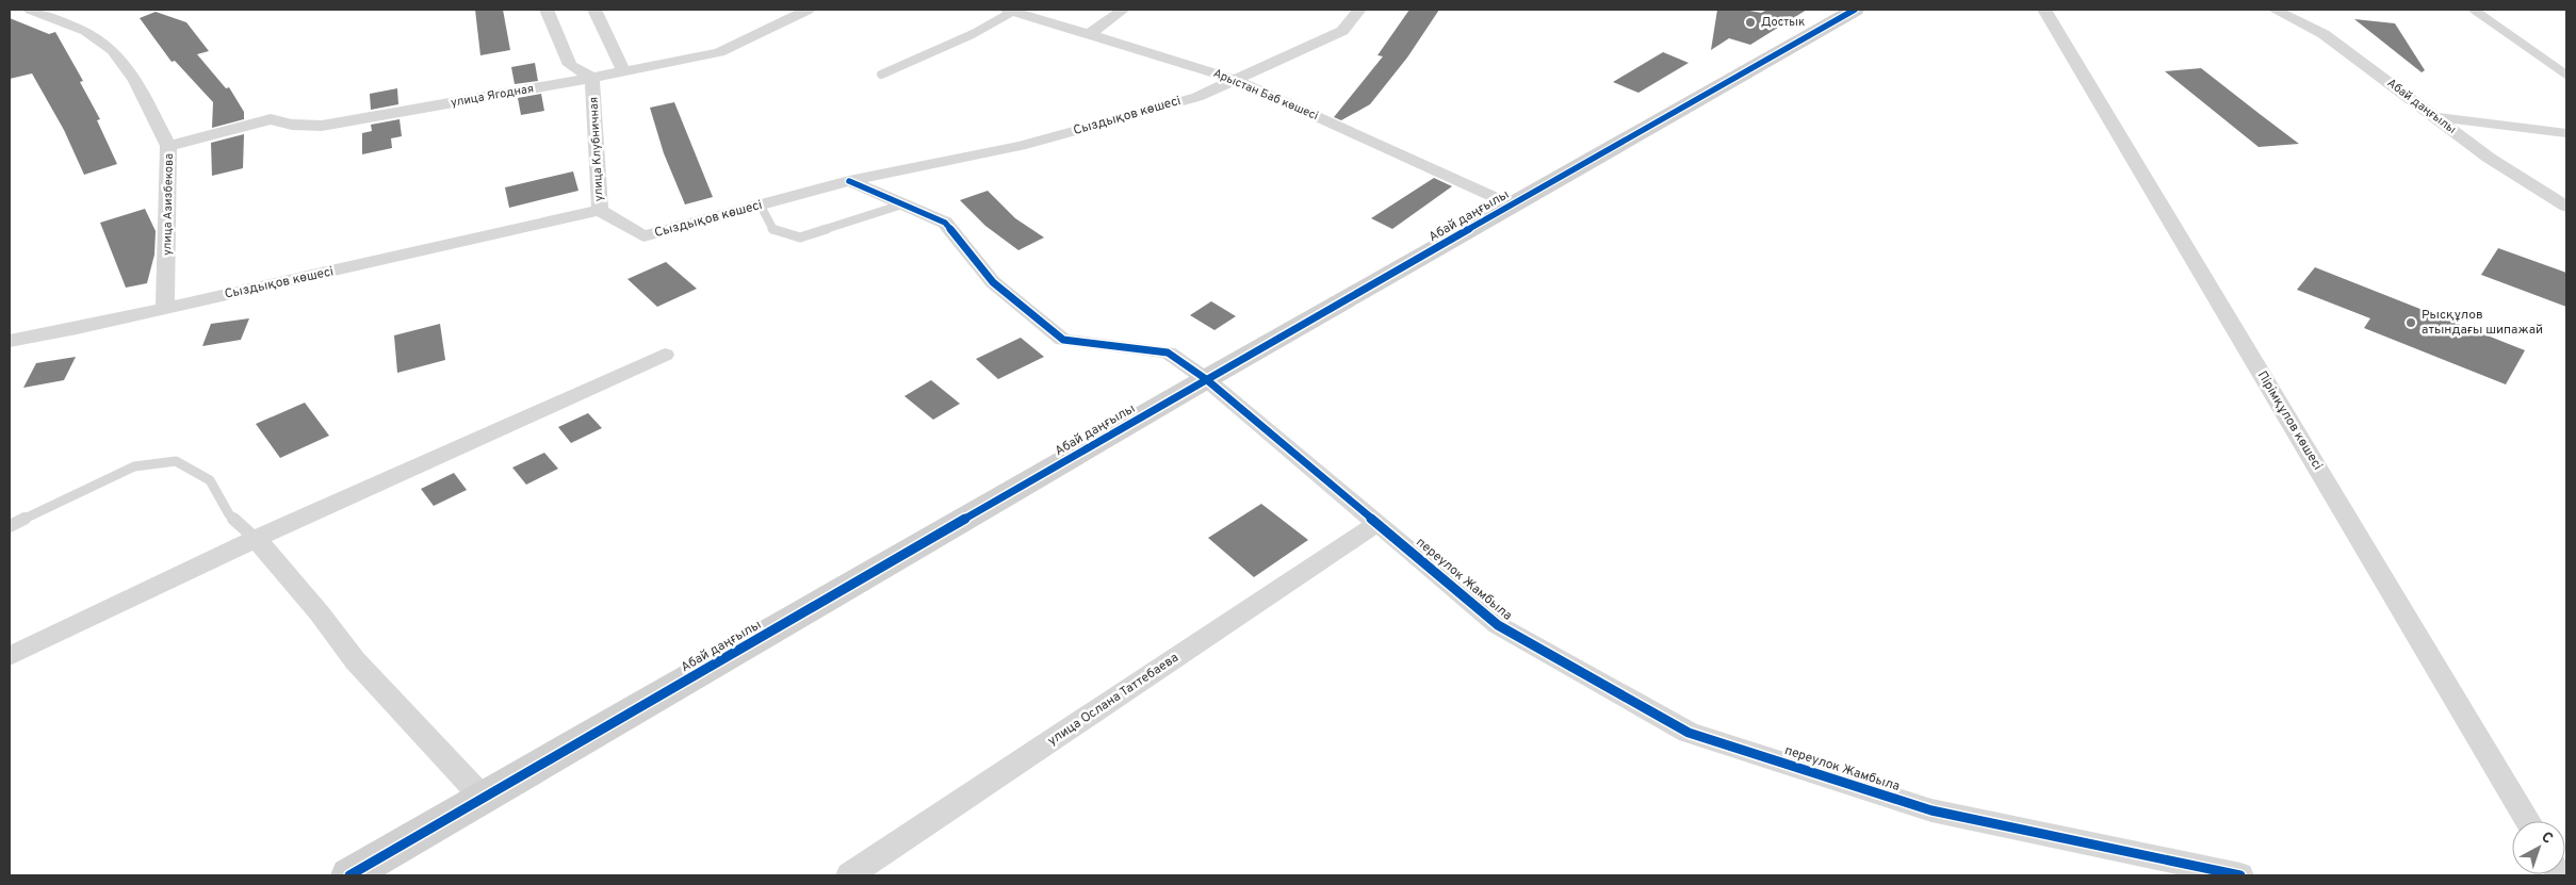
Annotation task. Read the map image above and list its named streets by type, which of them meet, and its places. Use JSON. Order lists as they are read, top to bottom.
{
  "streets": {
    "street": [
      "Арыстан Баб көшесі",
      "улица Ягодная",
      "Абай даңғылы",
      "Сыздықов көшесі",
      "улица Клубничная",
      "улица Азизбекова",
      "Пірімқұлов көшесі",
      "переулок Жамбыла",
      "улица Ослана Таттебаева"
    ]
  },
  "crossings": [
    ["Арыстан Баб көшесі", "Абай даңғылы"],
    ["Арыстан Баб көшесі", "Сыздықов көшесі"],
    ["улица Ягодная", "улица Клубничная"],
    ["улица Ягодная", "улица Азизбекова"],
    ["Абай даңғылы", "переулок Жамбыла"],
    ["Сыздықов көшесі", "улица Клубничная"],
    ["Сыздықов көшесі", "улица Азизбекова"],
    ["Сыздықов көшесі", "переулок Жамбыла"],
    ["переулок Жамбыла", "улица Ослана Таттебаева"]
  ],
  "places": ["Достык", "Рысқұлов атындағы шипажай"],
  "north": "top right"
}
